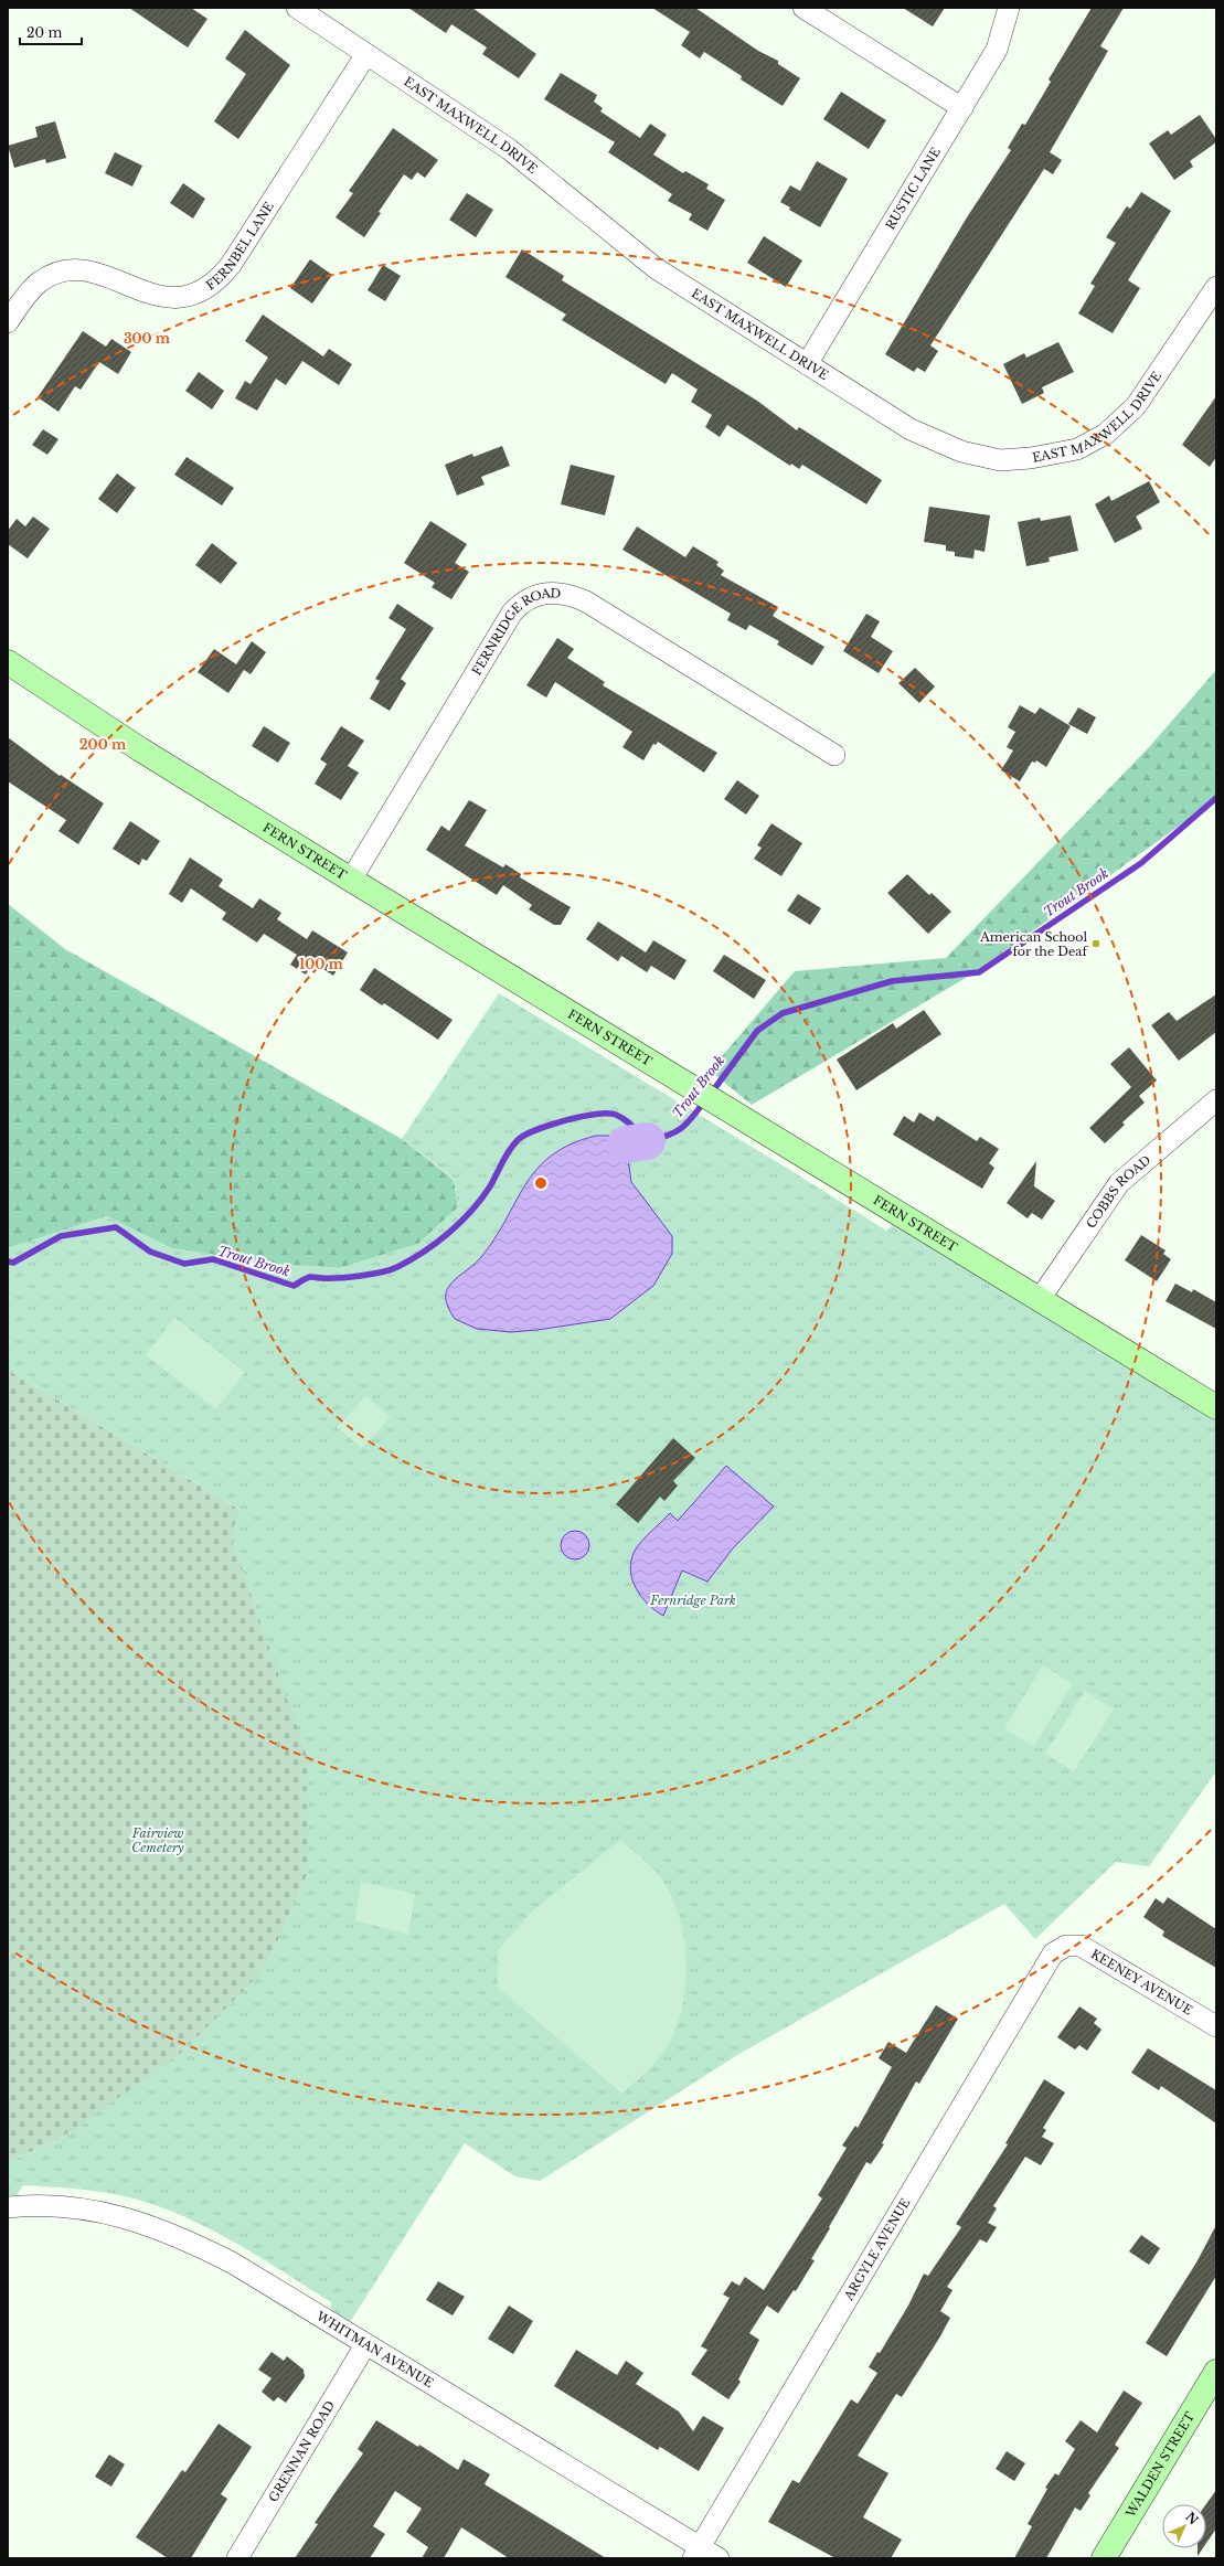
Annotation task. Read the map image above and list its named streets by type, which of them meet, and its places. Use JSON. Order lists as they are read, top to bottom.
{
  "streets": {
    "street": [
      "EAST MAXWELL DRIVE",
      "RUSTIC LANE",
      "FERNBEL LANE",
      "FERNRIDGE ROAD",
      "FERN STREET",
      "COBBS ROAD",
      "KEENEY AVENUE",
      "ARGYLE AVENUE",
      "WHITMAN AVENUE",
      "GRENNAN ROAD",
      "WALDEN STREET"
    ]
  },
  "crossings": [
    ["EAST MAXWELL DRIVE", "RUSTIC LANE"],
    ["EAST MAXWELL DRIVE", "FERNBEL LANE"],
    ["FERNRIDGE ROAD", "FERN STREET"],
    ["FERN STREET", "COBBS ROAD"],
    ["KEENEY AVENUE", "ARGYLE AVENUE"],
    ["ARGYLE AVENUE", "WHITMAN AVENUE"],
    ["WHITMAN AVENUE", "GRENNAN ROAD"]
  ],
  "water": ["Trout Brook"],
  "parks": ["Fernridge Park", "Fairview Cemetery"],
  "places": ["American School for the Deaf"],
  "scale_bar": "20 m",
  "north": "top right",
  "rings": ["300 m", "200 m", "100 m"]
}
